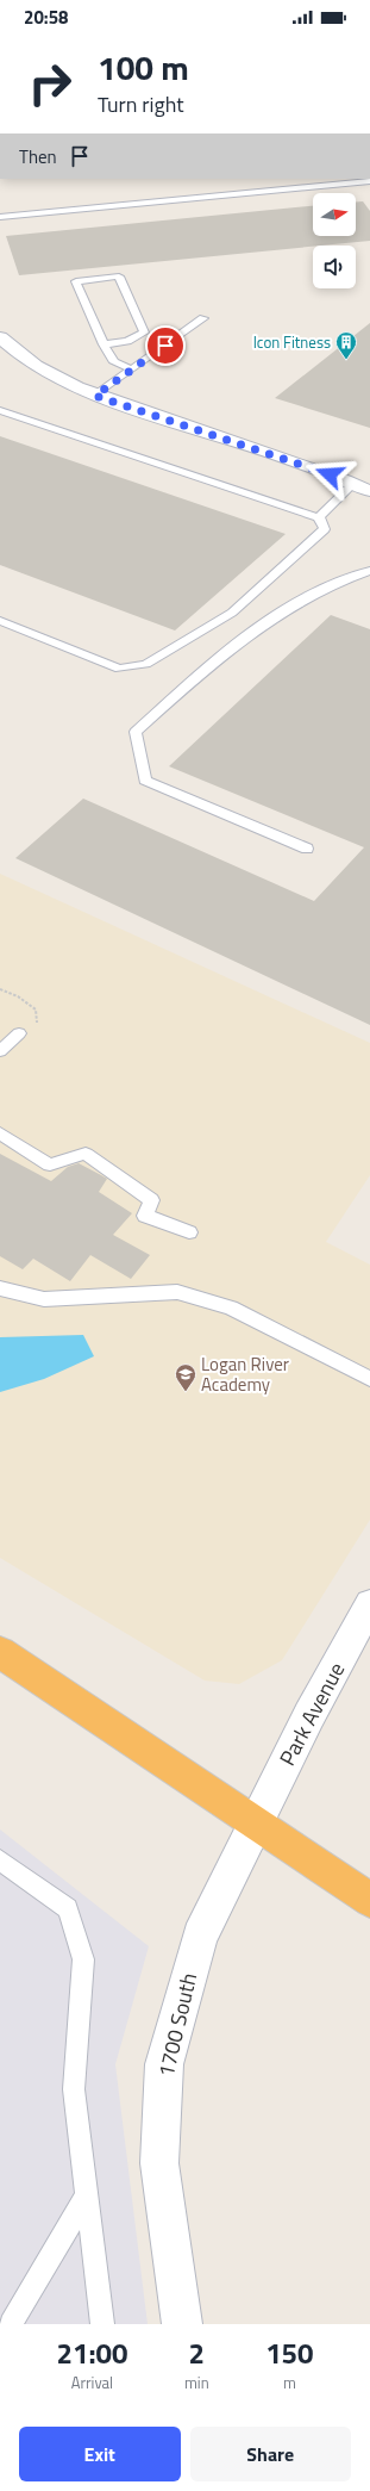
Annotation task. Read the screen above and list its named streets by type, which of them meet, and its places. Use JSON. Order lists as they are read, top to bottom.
{
  "streets": {
    "street": ["Park Avenue", "1700 South"]
  },
  "crossings": [
    ["Park Avenue", "1700 South"]
  ],
  "places": {
    "building": ["Icon Fitness"],
    "school or university": ["Logan River Academy"]
  },
  "north": "right",
  "page": {
    "status": "20:58",
    "turn": ["100 m", "Turn right"],
    "then": "Then",
    "eta": [
      "21:00",
      "Arrival",
      "2",
      "min",
      "150",
      "m"
    ],
    "buttons": ["Exit", "Share"]
  }
}
